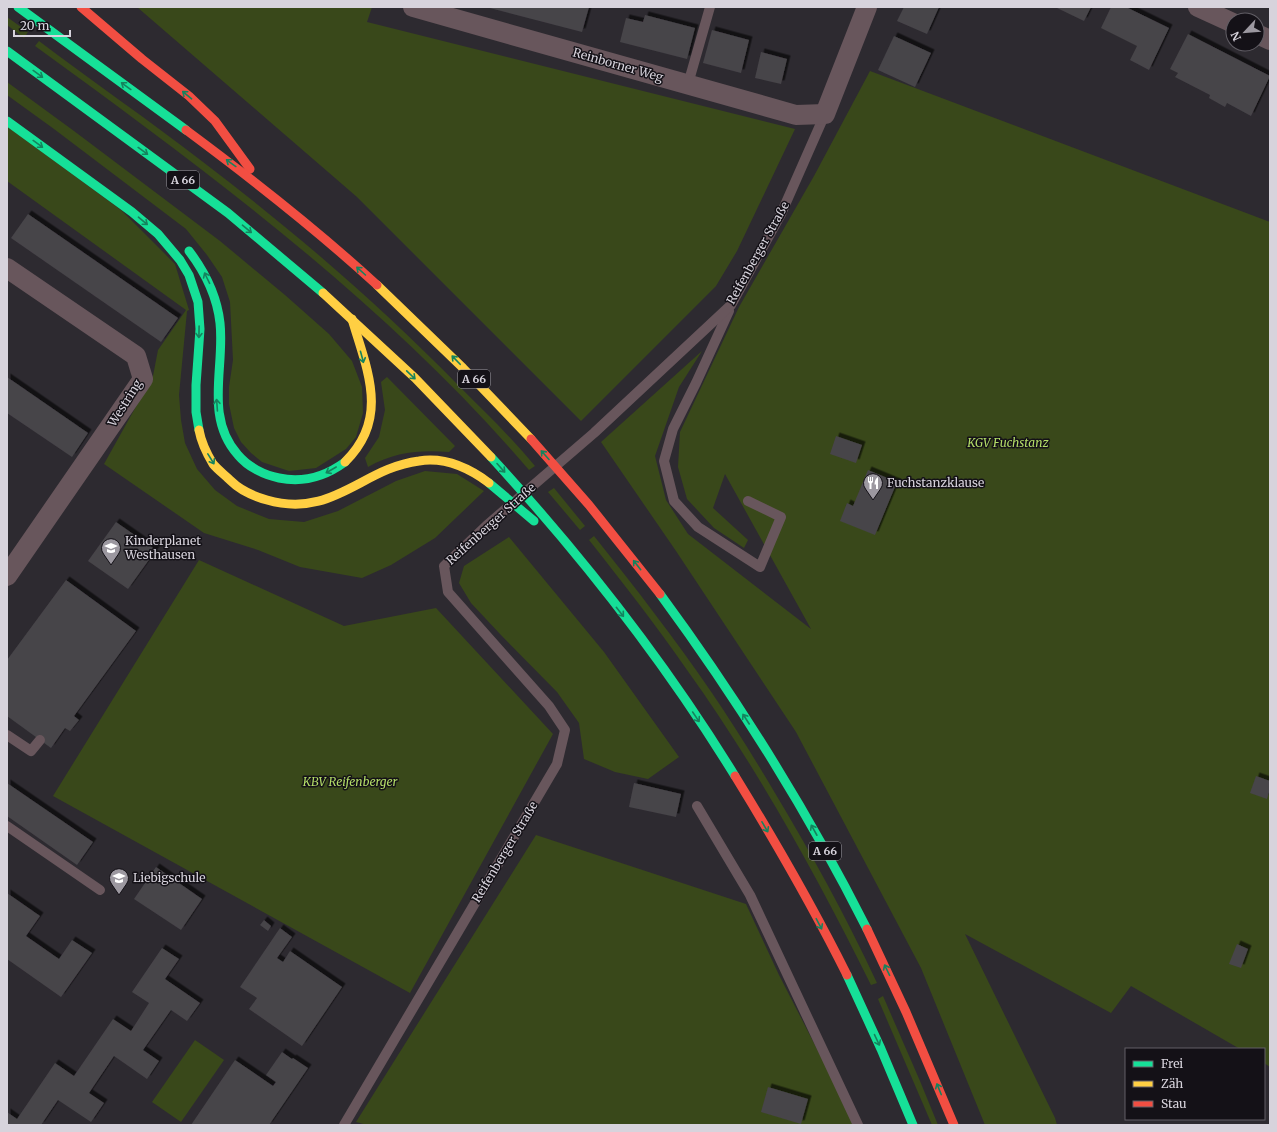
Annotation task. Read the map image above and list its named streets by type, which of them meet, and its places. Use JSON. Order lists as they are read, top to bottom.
{
  "streets": {
    "highway": ["A 66"],
    "street": ["Reinborner Weg", "Reifenberger Straße", "Westring"]
  },
  "crossings": [
    ["Reinborner Weg", "Reifenberger Straße"]
  ],
  "parks": ["KGV Fuchstanz", "KBV Reifenberger"],
  "places": {
    "restaurant": ["Fuchstanzklause"],
    "school or university": ["Kinderplanet Westhausen", "Liebigschule"]
  },
  "legend": ["Frei", "Zäh", "Stau"],
  "scale_bar": "20 m",
  "north": "bottom left"
}
